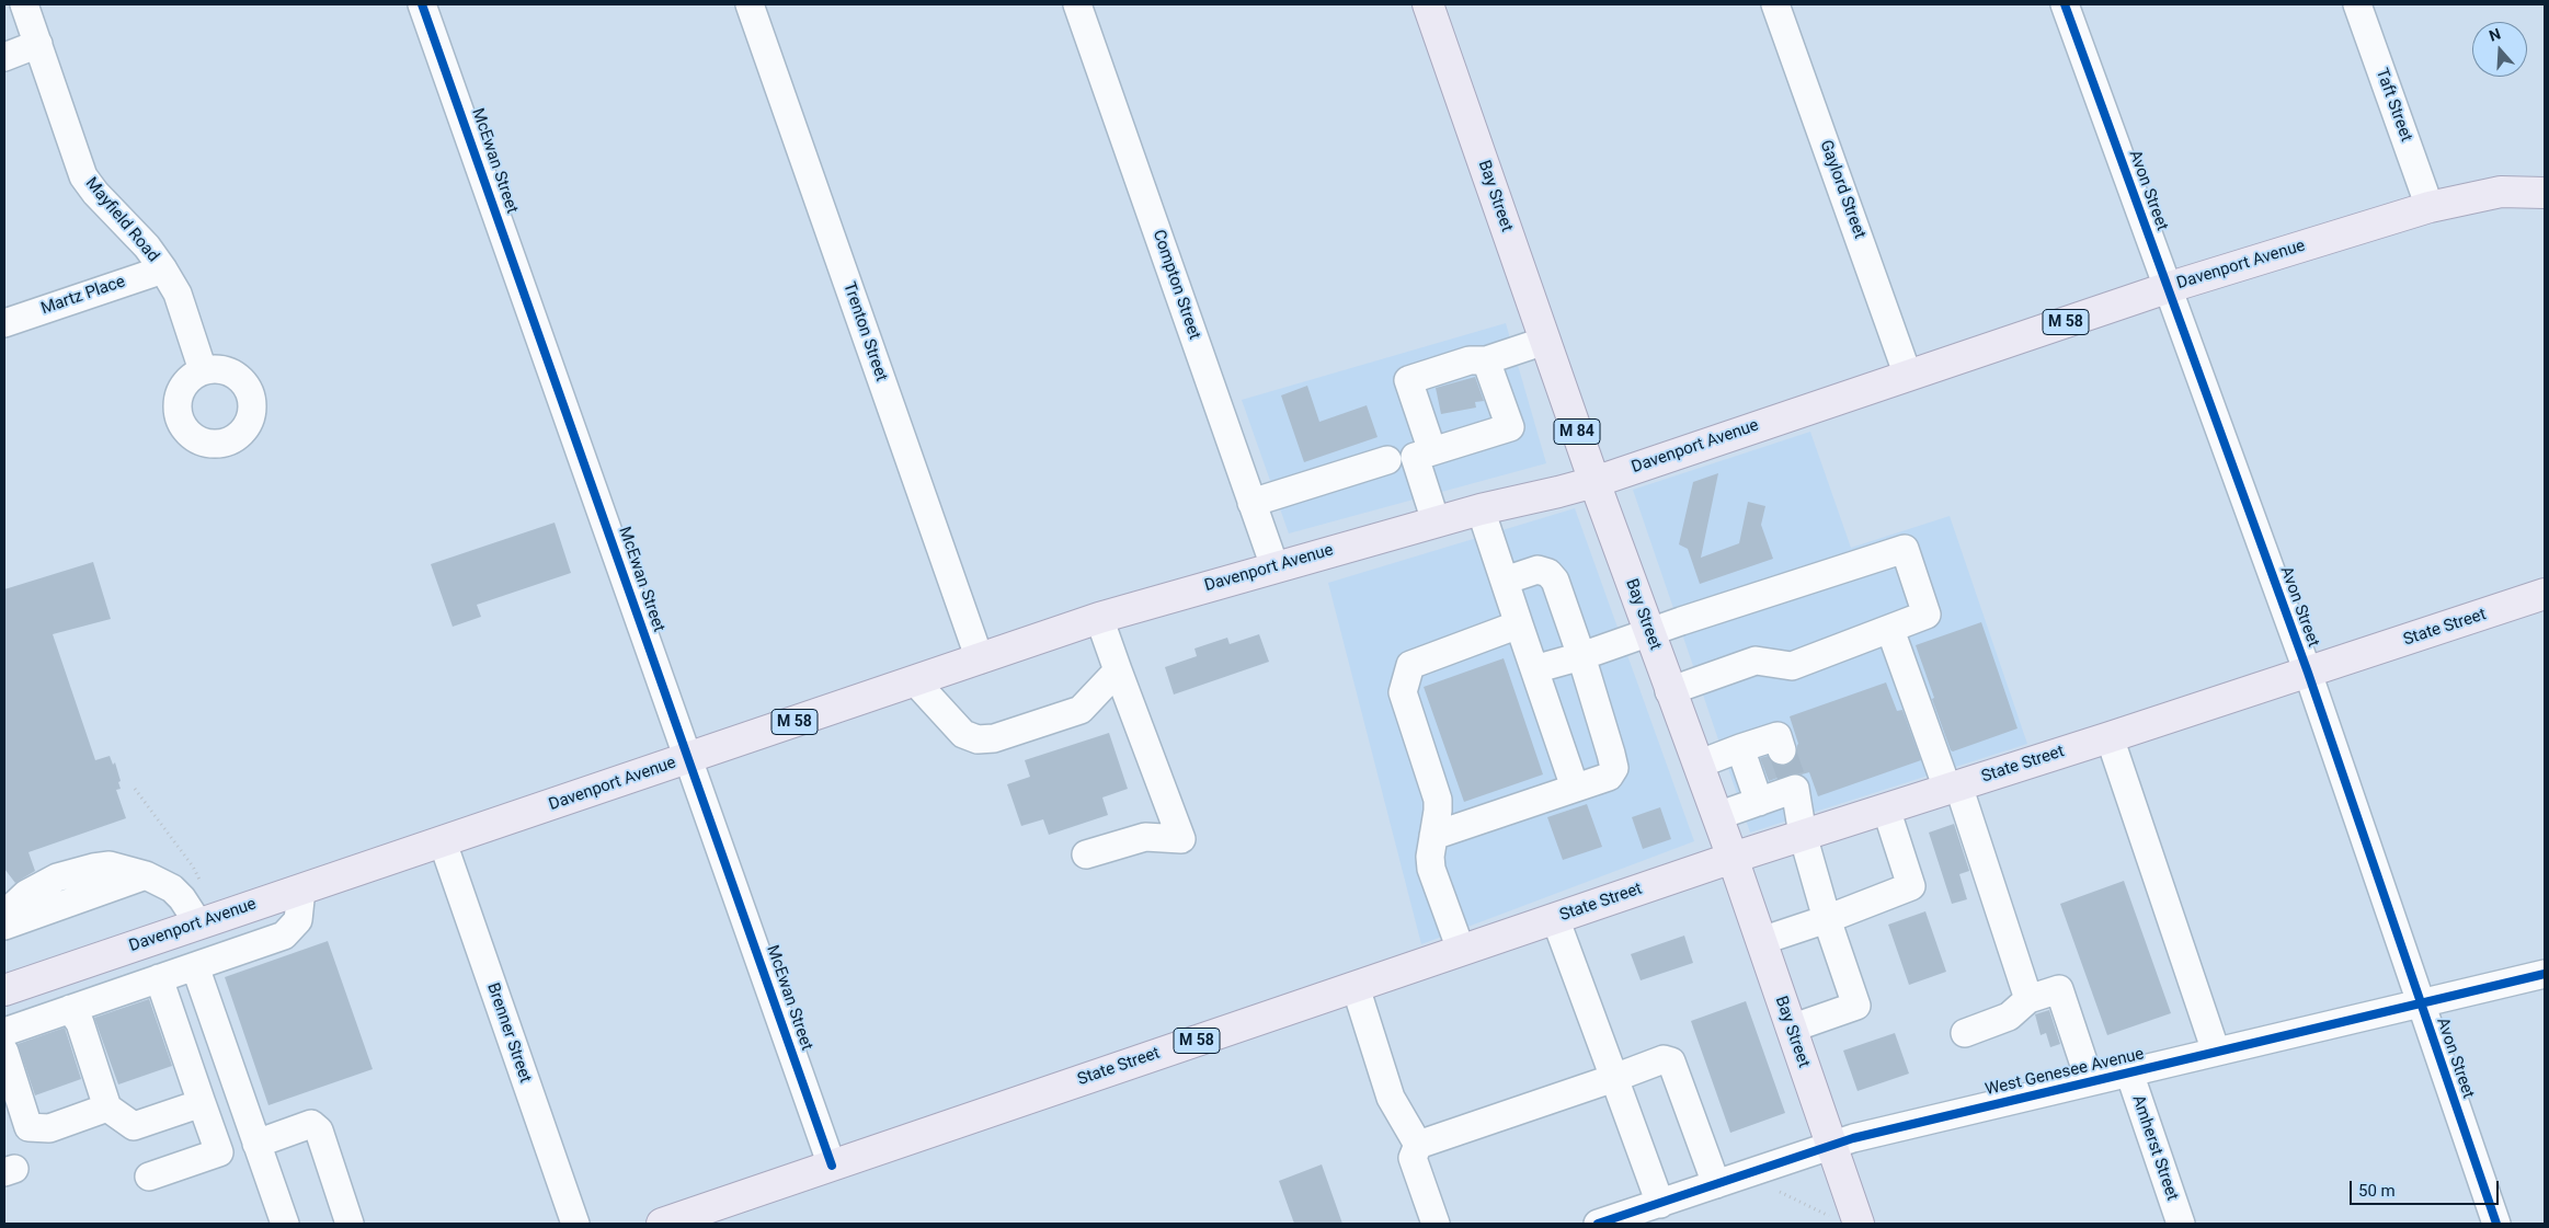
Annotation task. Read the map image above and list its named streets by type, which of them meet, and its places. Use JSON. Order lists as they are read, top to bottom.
{
  "streets": {
    "main road": [
      "Bay Street",
      "Davenport Avenue",
      "M 58",
      "M 84",
      "State Street"
    ],
    "street": [
      "Taft Street",
      "McEwan Street",
      "Gaylord Street",
      "Avon Street",
      "Mayfield Road",
      "Compton Street",
      "Martz Place",
      "Trenton Street",
      "Brenner Street",
      "West Genesee Avenue",
      "Amherst Street"
    ]
  },
  "crossings": [
    ["Taft Street", "Davenport Avenue"],
    ["McEwan Street", "Davenport Avenue"],
    ["McEwan Street", "State Street"],
    ["Gaylord Street", "Davenport Avenue"],
    ["Avon Street", "Davenport Avenue"],
    ["Avon Street", "State Street"],
    ["Avon Street", "West Genesee Avenue"],
    ["Bay Street", "Davenport Avenue"],
    ["Bay Street", "State Street"],
    ["Bay Street", "West Genesee Avenue"],
    ["Mayfield Road", "Martz Place"],
    ["Davenport Avenue", "Compton Street"],
    ["Davenport Avenue", "Trenton Street"],
    ["Davenport Avenue", "Brenner Street"],
    ["West Genesee Avenue", "Amherst Street"]
  ],
  "scale_bar": "50 m",
  "north": "top"
}
